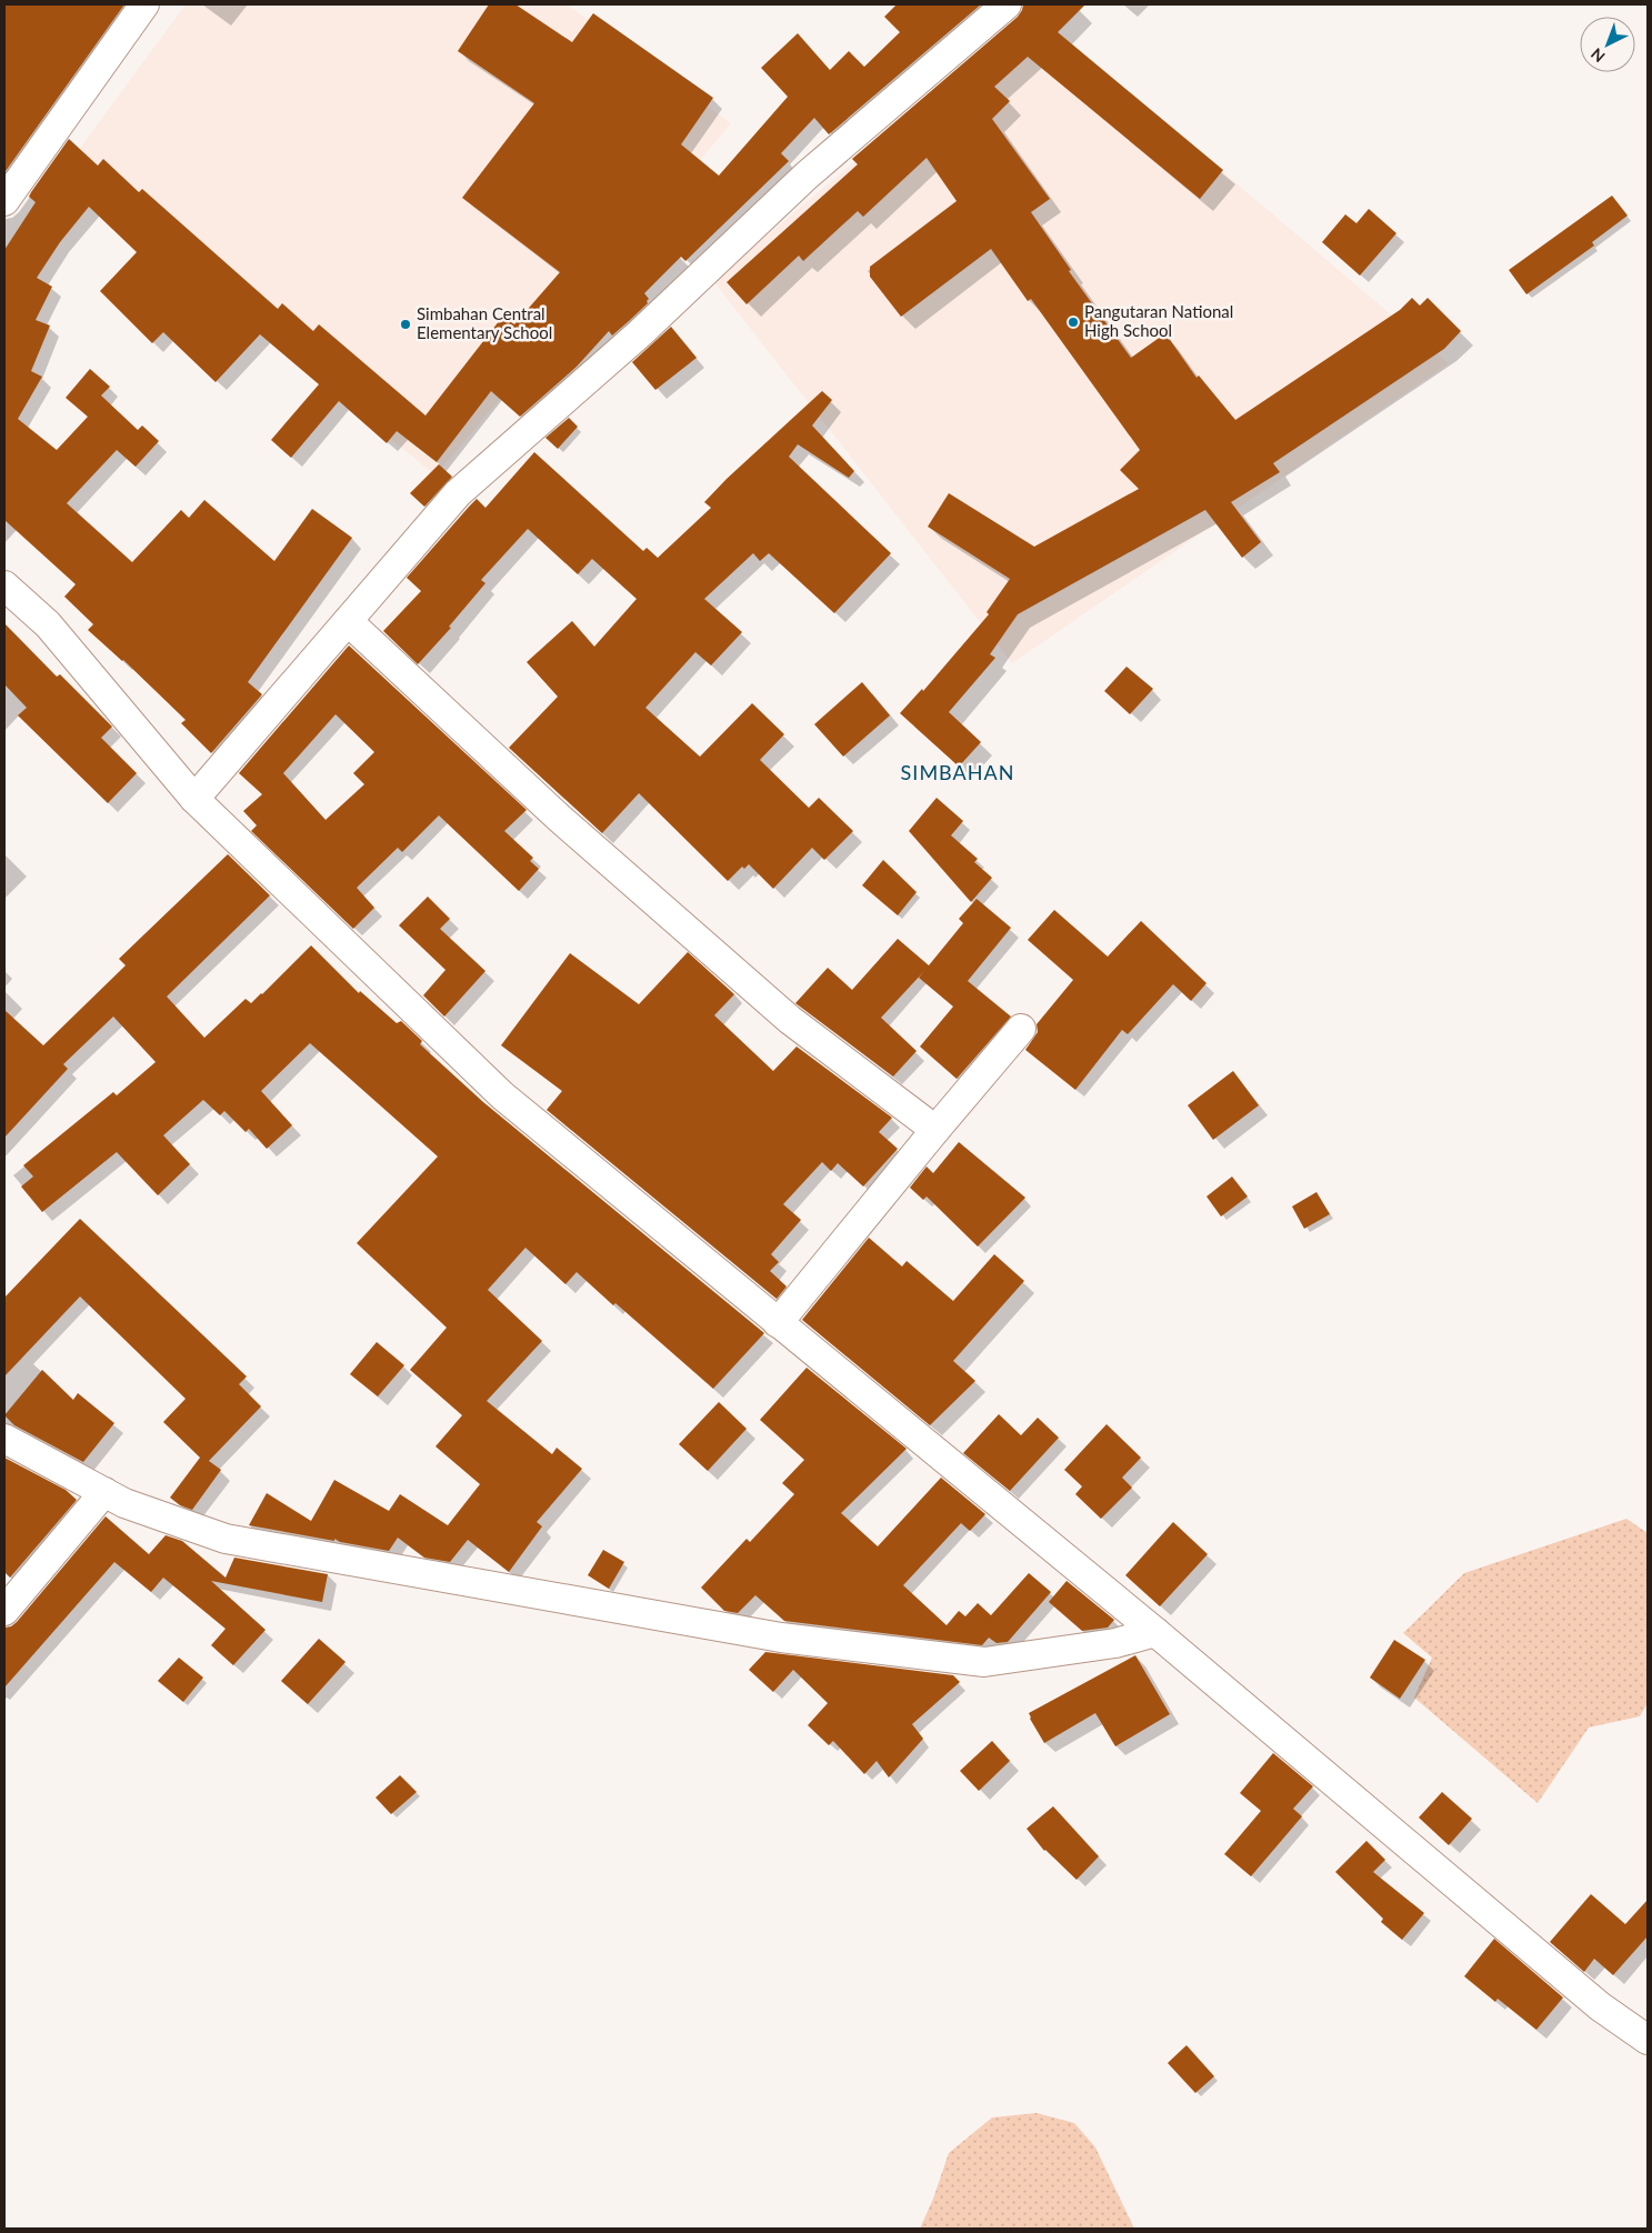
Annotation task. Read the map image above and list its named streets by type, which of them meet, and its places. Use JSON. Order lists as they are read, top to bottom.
{
  "districts": ["SIMBAHAN"],
  "places": ["Pangutaran National High School", "Simbahan Central Elementary School"],
  "north": "bottom left"
}
